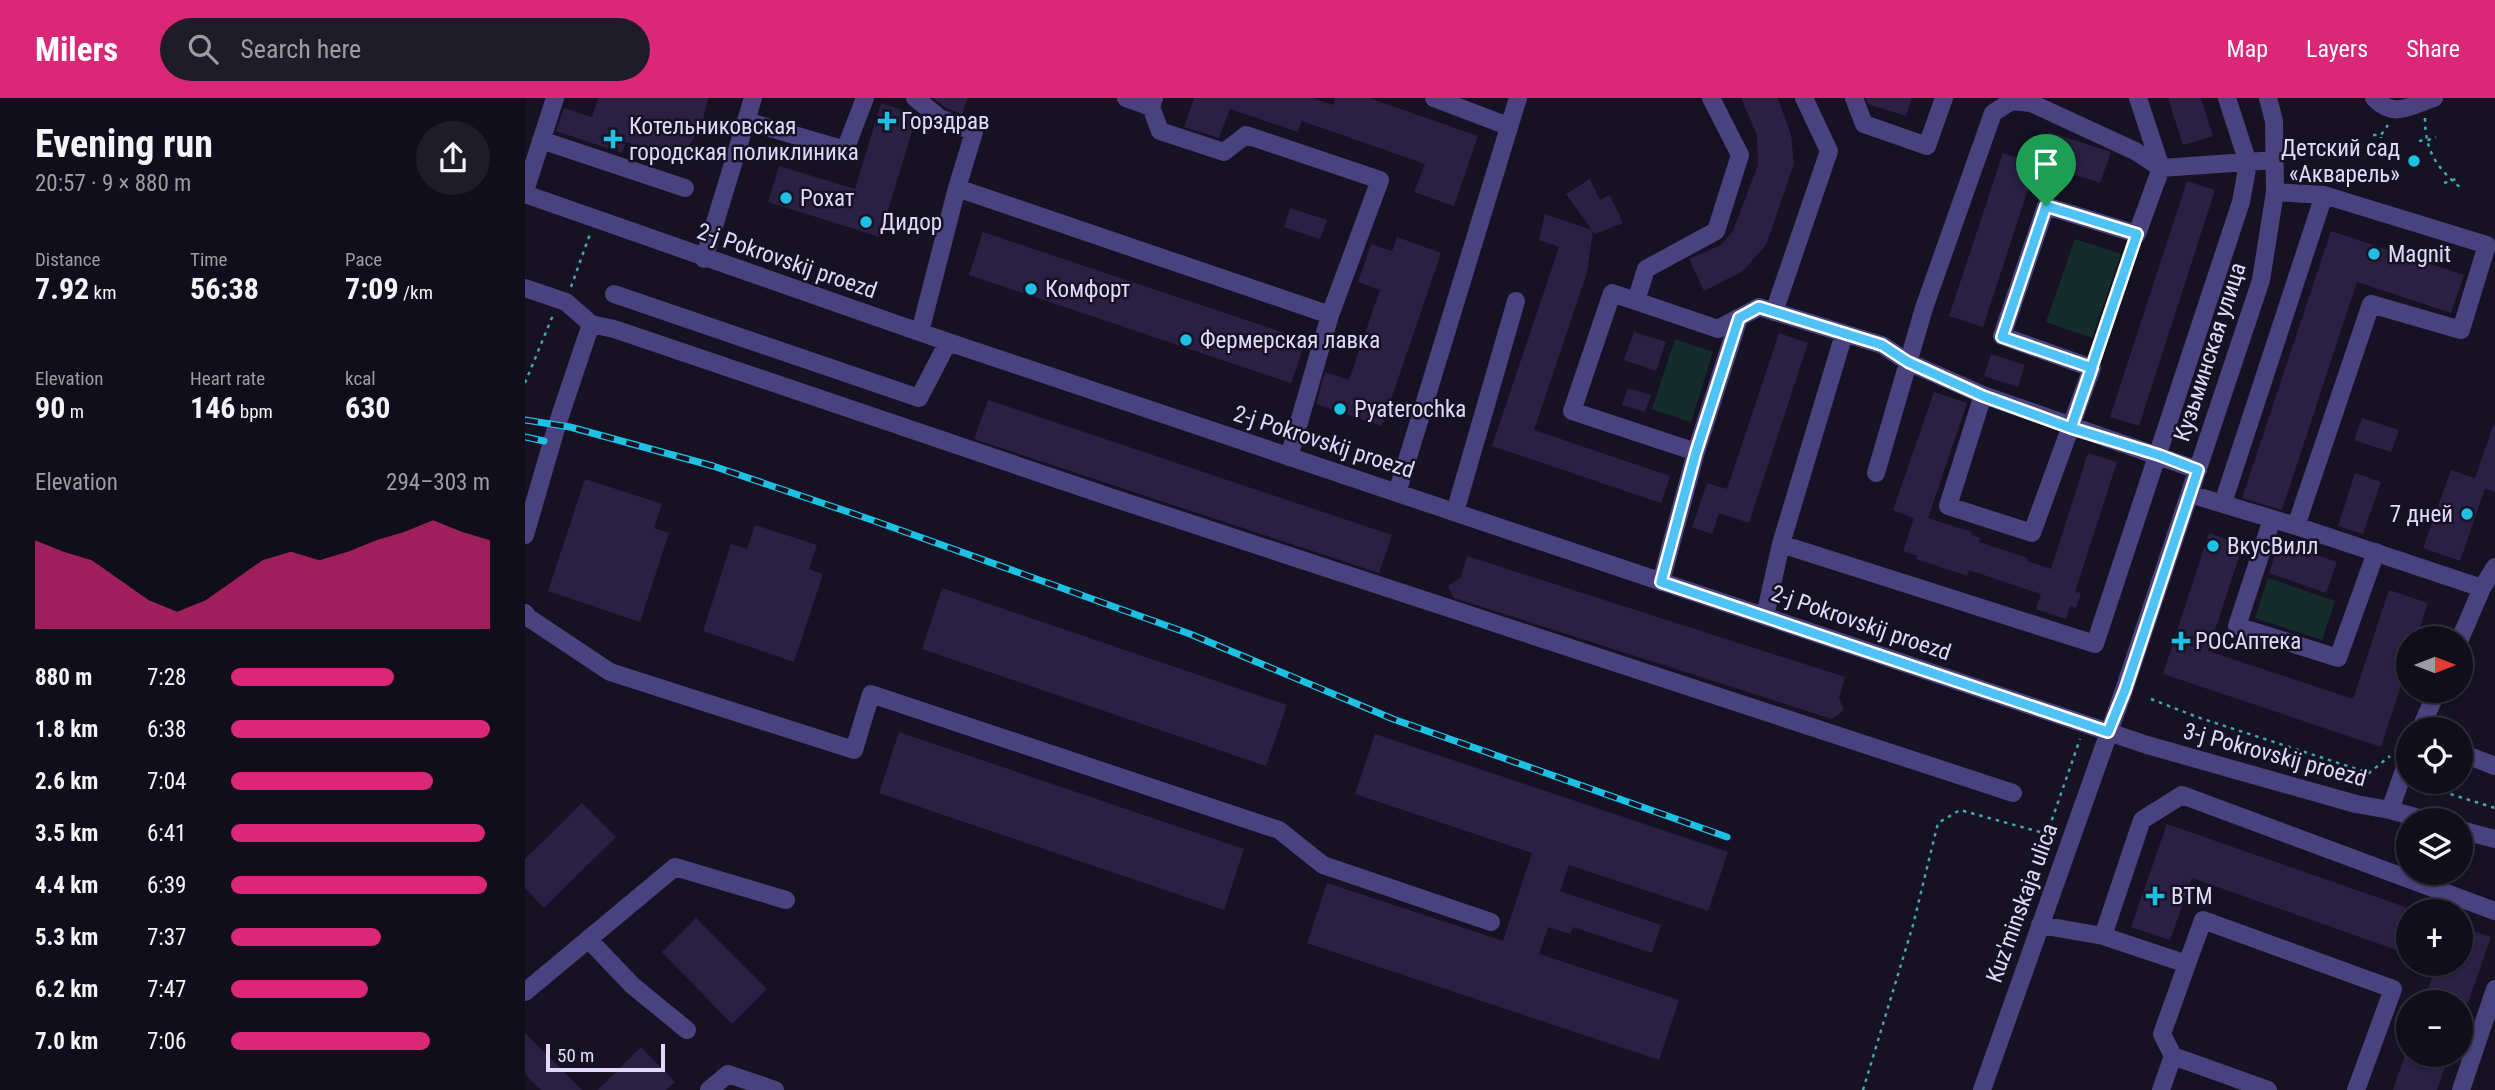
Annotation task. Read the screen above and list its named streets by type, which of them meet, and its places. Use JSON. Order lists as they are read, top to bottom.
{
  "streets": {
    "street": [
      "2-j Pokrovskij proezd",
      "Кузьминская улица",
      "3-j Pokrovskij proezd",
      "Kuz'minskaja ulica"
    ]
  },
  "crossings": [
    ["2-j Pokrovskij proezd", "Кузьминская улица"],
    ["2-j Pokrovskij proezd", "3-j Pokrovskij proezd"],
    ["2-j Pokrovskij proezd", "Kuz'minskaja ulica"],
    ["Кузьминская улица", "3-j Pokrovskij proezd"],
    ["Кузьминская улица", "Kuz'minskaja ulica"],
    ["3-j Pokrovskij proezd", "Kuz'minskaja ulica"]
  ],
  "places": {
    "health": [
      "Горздрав",
      "Котельниковская городская поликлиника",
      "РОСАптека",
      "ВТМ"
    ],
    "other": [
      "Детский сад «Акварель»",
      "Рохат",
      "Дидор",
      "Magnit",
      "Комфорт",
      "Фермерская лавка",
      "Pyaterochka",
      "7 дней",
      "ВкусВилл"
    ]
  },
  "scale_bar": "50 m",
  "north": "right",
  "page": {
    "header": "Milers",
    "search": "Search here",
    "nav": ["Map", "Layers", "Share"],
    "heading": ["Evening run", "20:57 · 9 × 880 m"],
    "stats": [
      ["Distance", "7.92 km"],
      ["Time", "56:38"],
      ["Pace", "7:09 /km"],
      ["Elevation", "90 m"],
      ["Heart rate", "146 bpm"],
      ["kcal", "630"]
    ],
    "chart": ["Elevation", "294–303 m"],
    "map_buttons": ["+", "−"],
    "list": [
      {
        "name": "880 m",
        "note": "7:28"
      },
      {
        "name": "1.8 km",
        "note": "6:38"
      },
      {
        "name": "2.6 km",
        "note": "7:04"
      },
      {
        "name": "3.5 km",
        "note": "6:41"
      },
      {
        "name": "4.4 km",
        "note": "6:39"
      },
      {
        "name": "5.3 km",
        "note": "7:37"
      },
      {
        "name": "6.2 km",
        "note": "7:47"
      },
      {
        "name": "7.0 km",
        "note": "7:06"
      }
    ],
    "scale": "50 m"
  }
}
